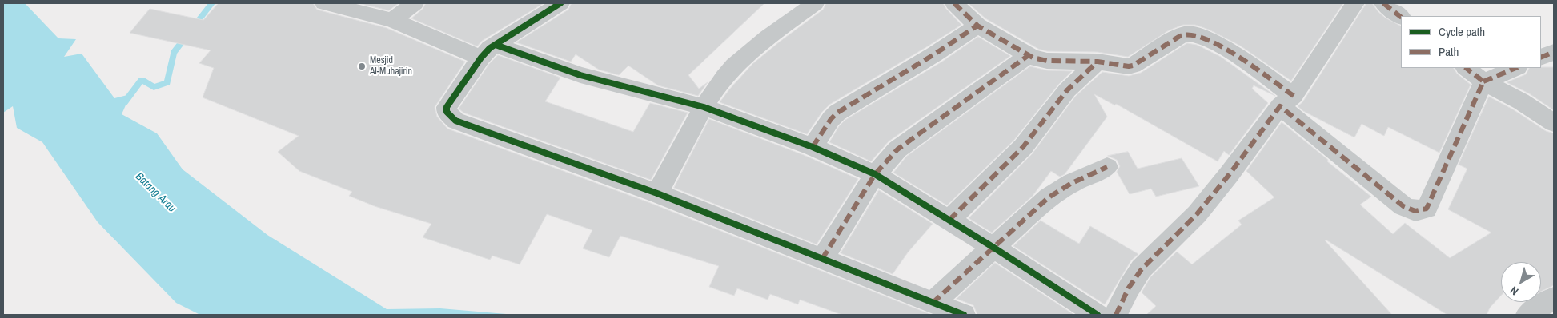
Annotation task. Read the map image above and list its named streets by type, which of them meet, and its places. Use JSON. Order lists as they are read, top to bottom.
{
  "water": ["Batang Arau"],
  "places": ["Mesjid Al-Muhajirin"],
  "legend": ["Cycle path", "Path"],
  "north": "bottom left"
}
